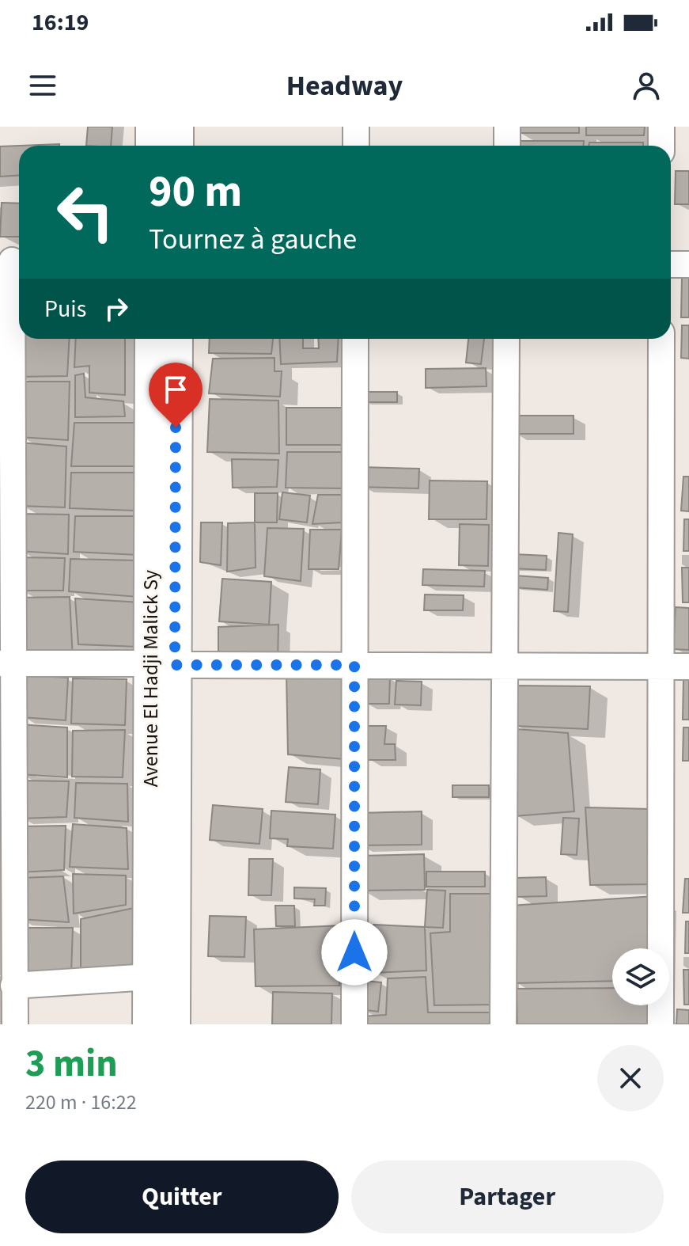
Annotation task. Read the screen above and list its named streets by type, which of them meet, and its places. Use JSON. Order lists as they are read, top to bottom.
{
  "streets": {
    "street": ["Avenue El Hadji Malick Sy"]
  },
  "page": {
    "status": "16:19",
    "header": "Headway",
    "turn": ["90 m", "Tournez à gauche"],
    "then": "Puis",
    "heading": ["3 min", "220 m · 16:22"],
    "buttons": ["Quitter", "Partager"]
  }
}
